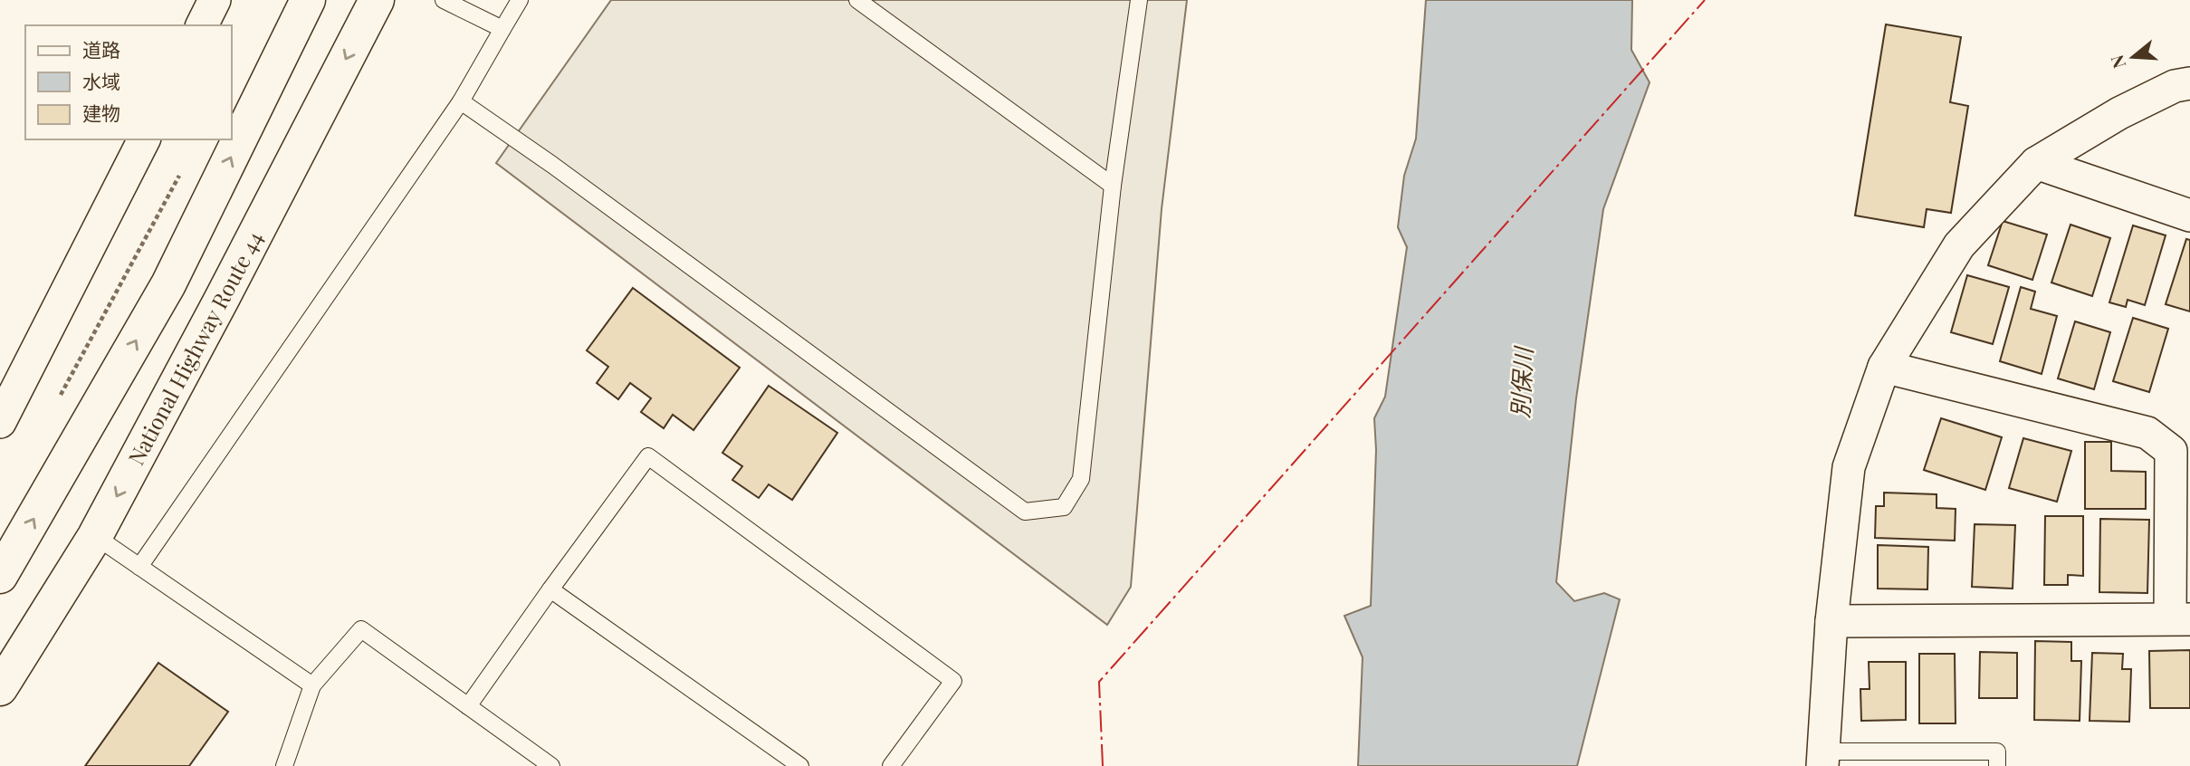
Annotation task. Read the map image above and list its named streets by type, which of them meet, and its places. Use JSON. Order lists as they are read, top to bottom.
{
  "streets": {
    "highway": ["National Highway Route 44"]
  },
  "water": ["別保川"],
  "legend": ["道路", "水域", "建物"],
  "north": "left"
}
